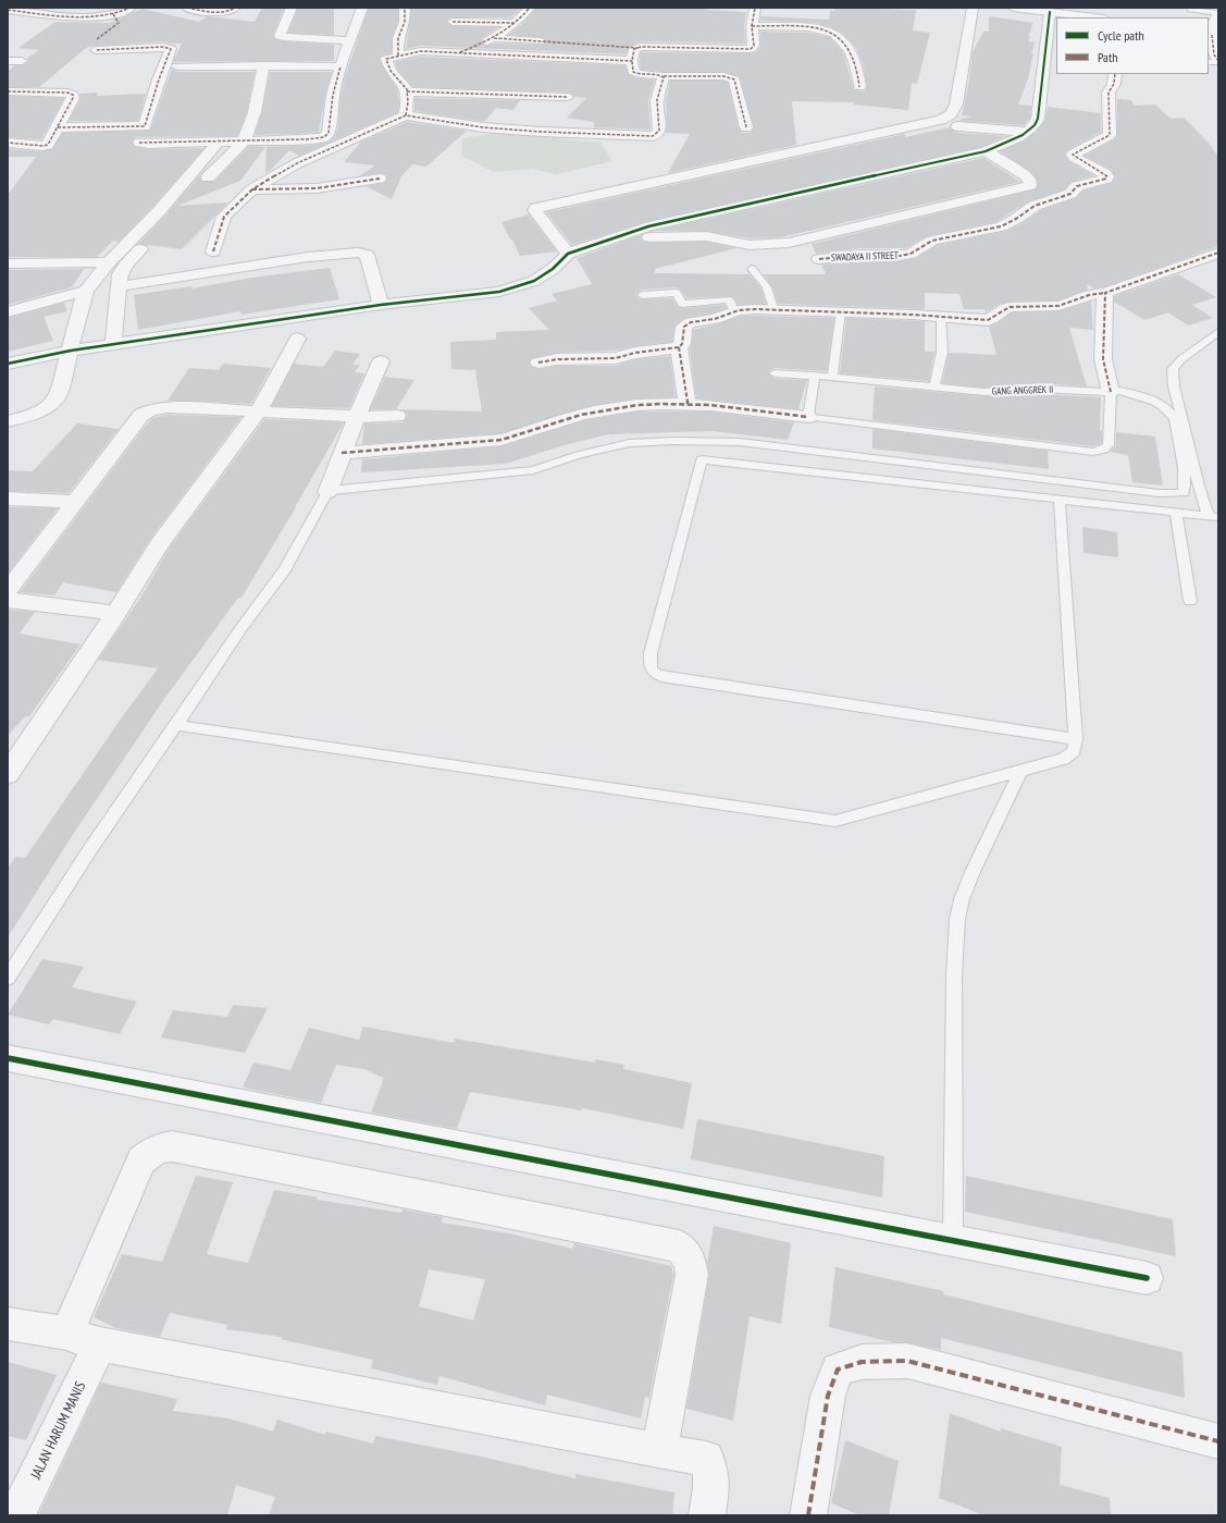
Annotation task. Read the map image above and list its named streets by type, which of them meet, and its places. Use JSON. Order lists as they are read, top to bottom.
{
  "streets": {
    "street": ["SWADAYA II STREET", "JALAN HARUM MANIS"],
    "lane": ["GANG ANGGREK II"]
  },
  "legend": ["Cycle path", "Path"]
}
